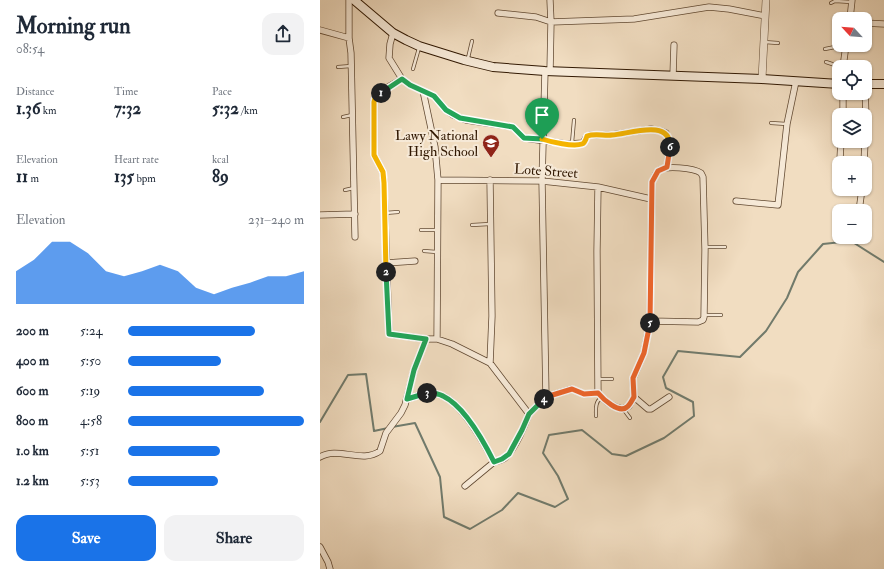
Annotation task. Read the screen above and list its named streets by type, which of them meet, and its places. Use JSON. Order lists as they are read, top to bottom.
{
  "streets": {
    "street": ["Lote Street"]
  },
  "places": {
    "school or university": ["Lawy National High School"]
  },
  "north": "top left",
  "page": {
    "heading": ["Morning run", "08:54"],
    "map_buttons": ["+", "−"],
    "stats": [
      ["Distance", "1.36 km"],
      ["Time", "7:32"],
      ["Pace", "5:32 /km"],
      ["Elevation", "11 m"],
      ["Heart rate", "135 bpm"],
      ["kcal", "89"]
    ],
    "pins": [
      "1",
      "6",
      "2",
      "5",
      "3",
      "4"
    ],
    "chart": ["Elevation", "231–240 m"],
    "list": [
      {
        "name": "200 m",
        "note": "5:24"
      },
      {
        "name": "400 m",
        "note": "5:50"
      },
      {
        "name": "600 m",
        "note": "5:19"
      },
      {
        "name": "800 m",
        "note": "4:58"
      },
      {
        "name": "1.0 km",
        "note": "5:51"
      },
      {
        "name": "1.2 km",
        "note": "5:53"
      }
    ],
    "buttons": ["Save", "Share"]
  }
}
